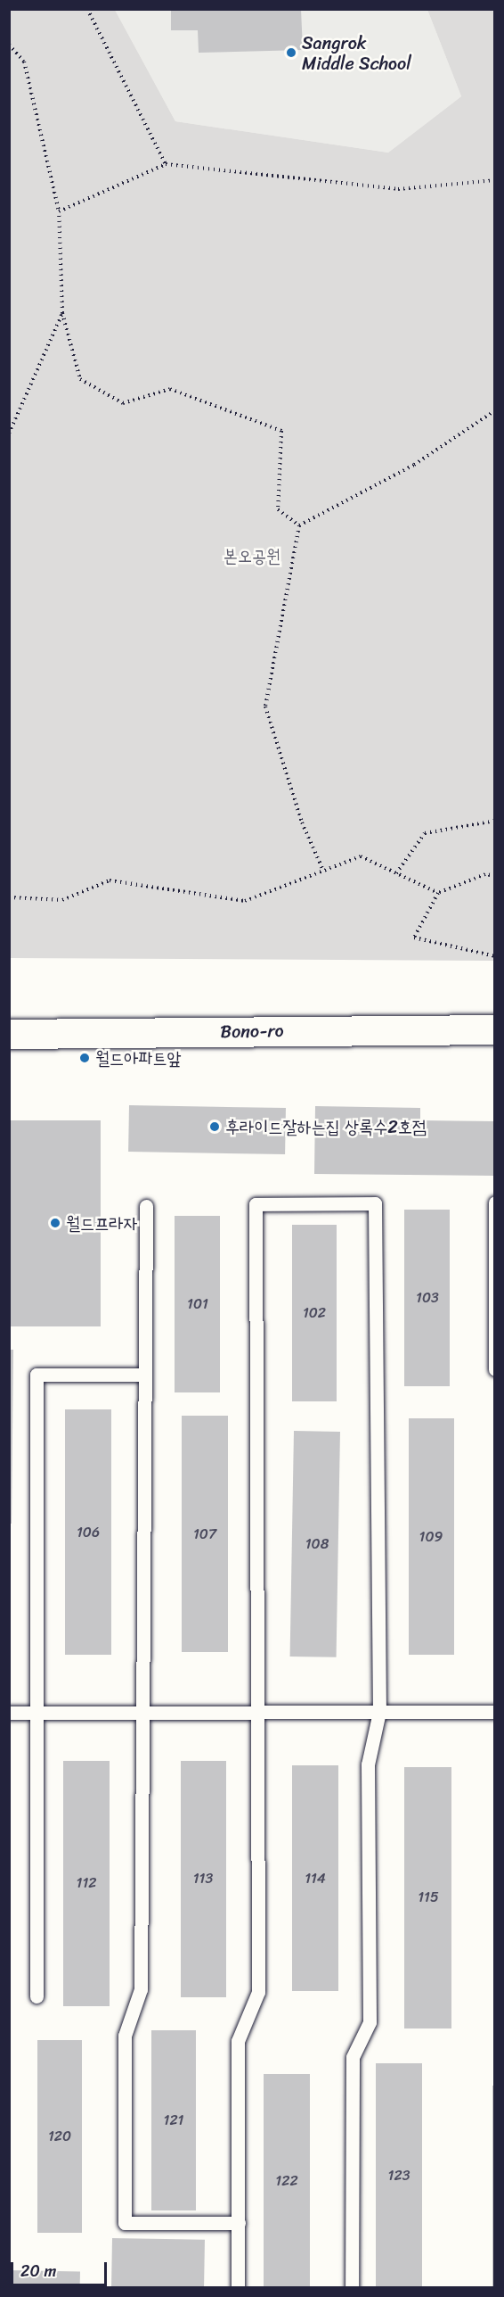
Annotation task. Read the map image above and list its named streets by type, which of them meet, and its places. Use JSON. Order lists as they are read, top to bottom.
{
  "streets": {
    "street": ["Bono-ro"]
  },
  "parks": ["본오공원"],
  "places": [
    "Sangrok Middle School",
    "월드아파트앞",
    "후라이드잘하는집 상록수2호점",
    "월드프라자"
  ],
  "house_numbers": [
    "103",
    "101",
    "102",
    "106",
    "107",
    "109",
    "108",
    "113",
    "114",
    "112",
    "115",
    "121",
    "120",
    "123",
    "122"
  ],
  "scale_bar": "20 m"
}
